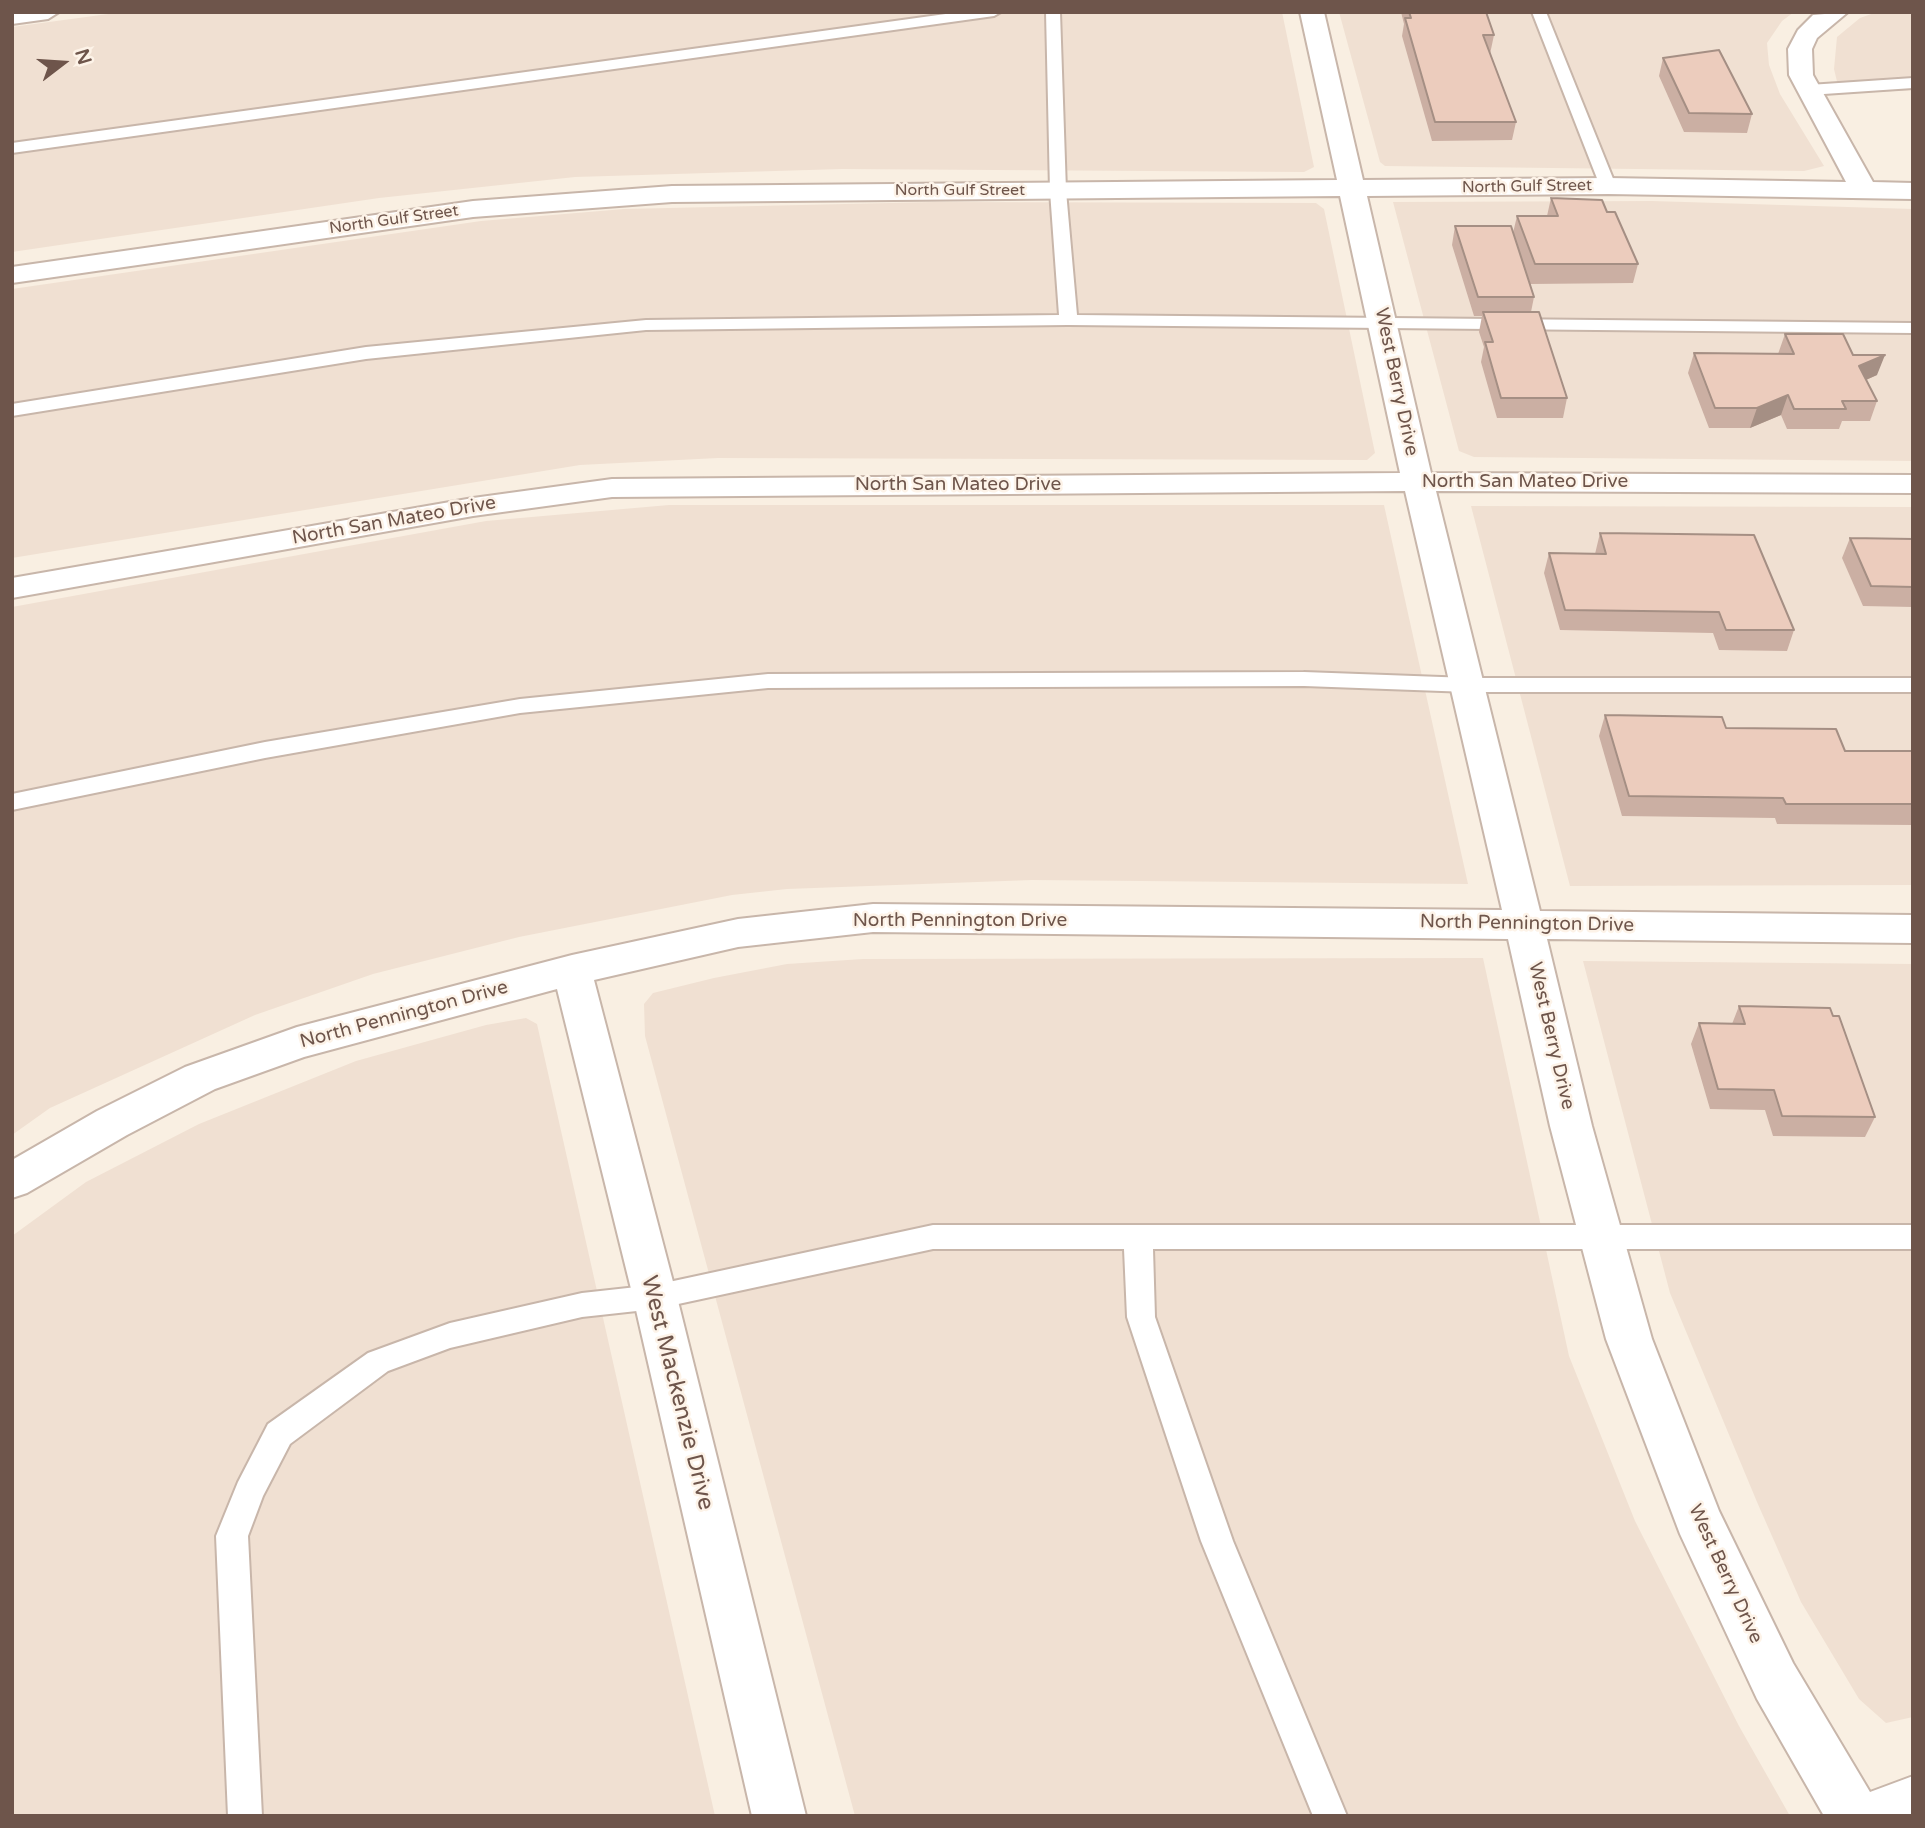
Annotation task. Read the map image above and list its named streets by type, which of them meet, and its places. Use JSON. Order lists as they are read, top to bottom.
{
  "streets": {
    "street": [
      "North Gulf Street",
      "West Berry Drive",
      "North San Mateo Drive",
      "North Pennington Drive",
      "West Mackenzie Drive"
    ]
  },
  "crossings": [
    ["North Gulf Street", "West Berry Drive"],
    ["West Berry Drive", "North San Mateo Drive"],
    ["West Berry Drive", "North Pennington Drive"],
    ["North Pennington Drive", "West Mackenzie Drive"]
  ],
  "north": "right"
}
